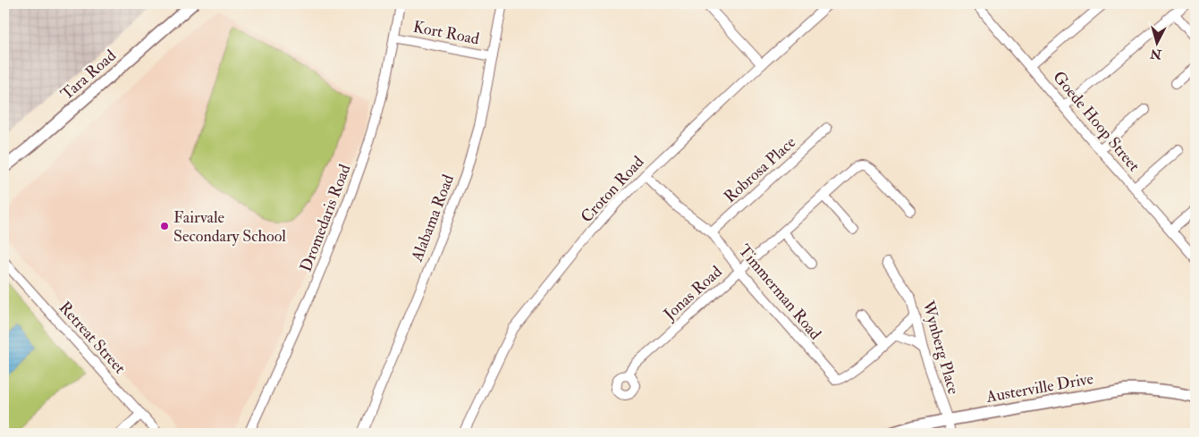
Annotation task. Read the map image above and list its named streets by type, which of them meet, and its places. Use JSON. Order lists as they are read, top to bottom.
{
  "streets": {
    "street": [
      "Kort Road",
      "Tara Road",
      "Goede Hoop Street",
      "Robrosa Place",
      "Croton Road",
      "Dromedaris Road",
      "Alabama Road",
      "Timmerman Road",
      "Jonas Road",
      "Retreat Street",
      "Wynberg Place",
      "Austerville Drive"
    ]
  },
  "crossings": [
    ["Kort Road", "Dromedaris Road"],
    ["Kort Road", "Alabama Road"],
    ["Robrosa Place", "Timmerman Road"],
    ["Croton Road", "Timmerman Road"],
    ["Timmerman Road", "Jonas Road"],
    ["Timmerman Road", "Wynberg Place"],
    ["Wynberg Place", "Austerville Drive"]
  ],
  "places": ["Fairvale Secondary School"],
  "north": "bottom"
}
